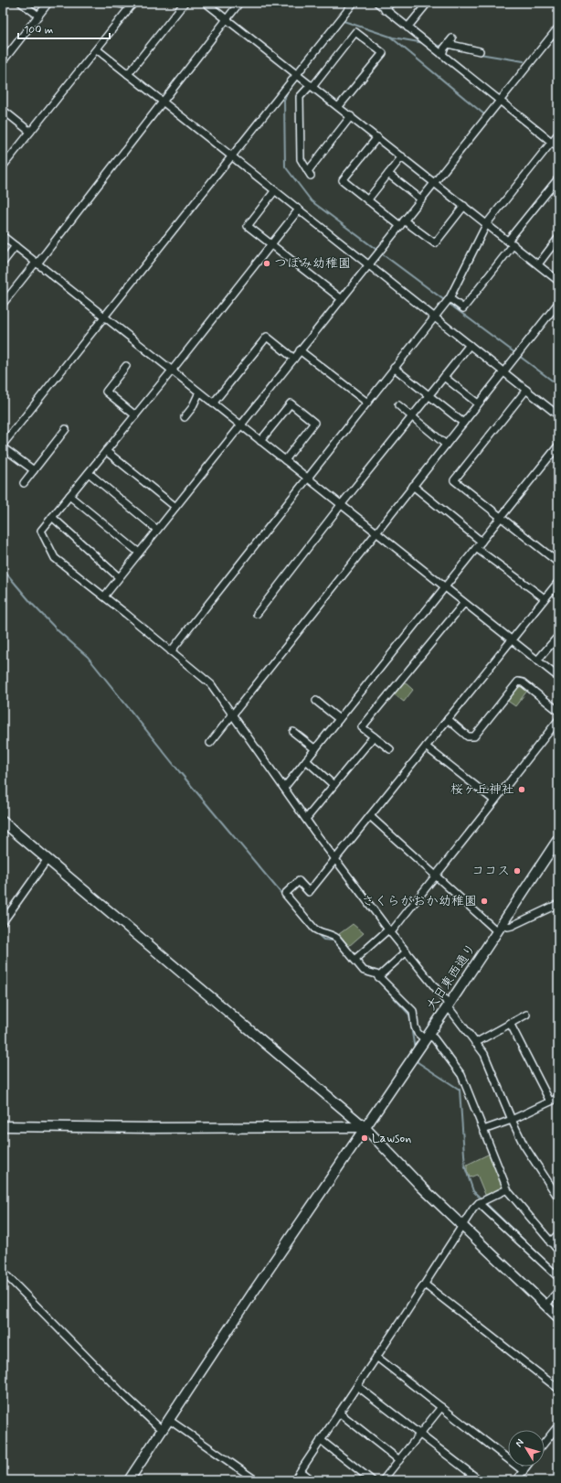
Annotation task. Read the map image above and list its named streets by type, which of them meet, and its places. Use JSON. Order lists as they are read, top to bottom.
{
  "streets": {
    "street": ["大日東西通り"]
  },
  "places": [
    "つぼみ幼稚園",
    "桜ヶ丘神社",
    "ココス",
    "さくらがおか幼稚園",
    "Lawson"
  ],
  "scale_bar": "100 m",
  "north": "top left"
}
